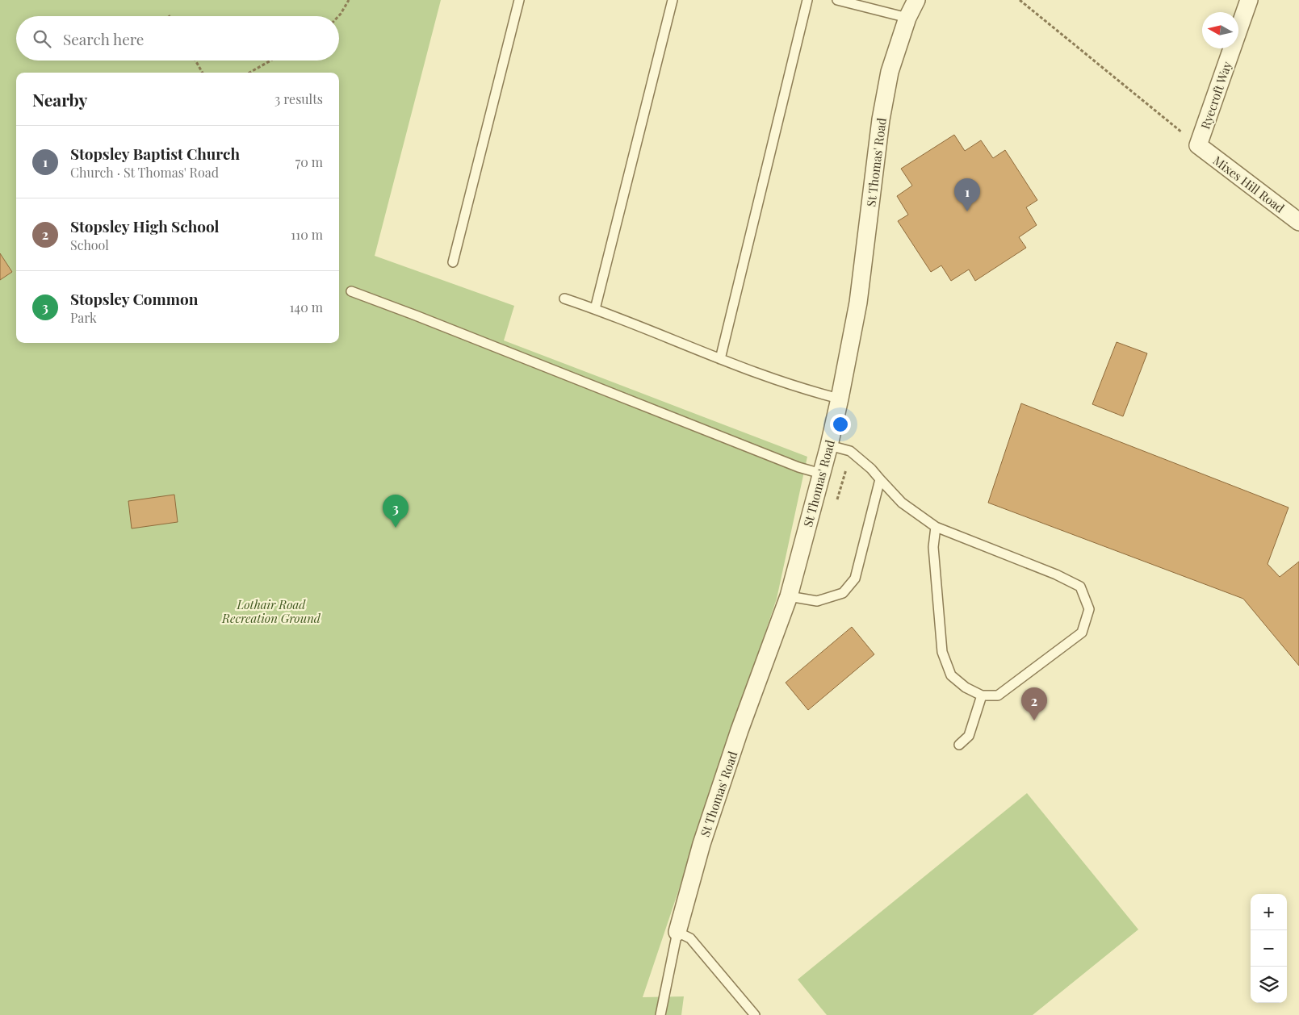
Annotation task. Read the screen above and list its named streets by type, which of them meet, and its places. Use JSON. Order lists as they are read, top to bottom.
{
  "streets": {
    "street": ["Ryecroft Way", "St Thomas' Road", "Mixes Hill Road"]
  },
  "crossings": [
    ["Ryecroft Way", "Mixes Hill Road"]
  ],
  "parks": ["Lothair Road Recreation Ground"],
  "north": "left",
  "page": {
    "search": "Search here",
    "heading": ["Nearby", "3 results"],
    "list": [
      {
        "mark": "1",
        "name": "Stopsley Baptist Church",
        "note": "Church · St Thomas' Road",
        "value": "70 m"
      },
      {
        "mark": "2",
        "name": "Stopsley High School",
        "note": "School",
        "value": "110 m"
      },
      {
        "mark": "3",
        "name": "Stopsley Common",
        "note": "Park",
        "value": "140 m"
      }
    ],
    "pins": ["1", "3", "2"],
    "map_buttons": ["+", "−"]
  }
}
